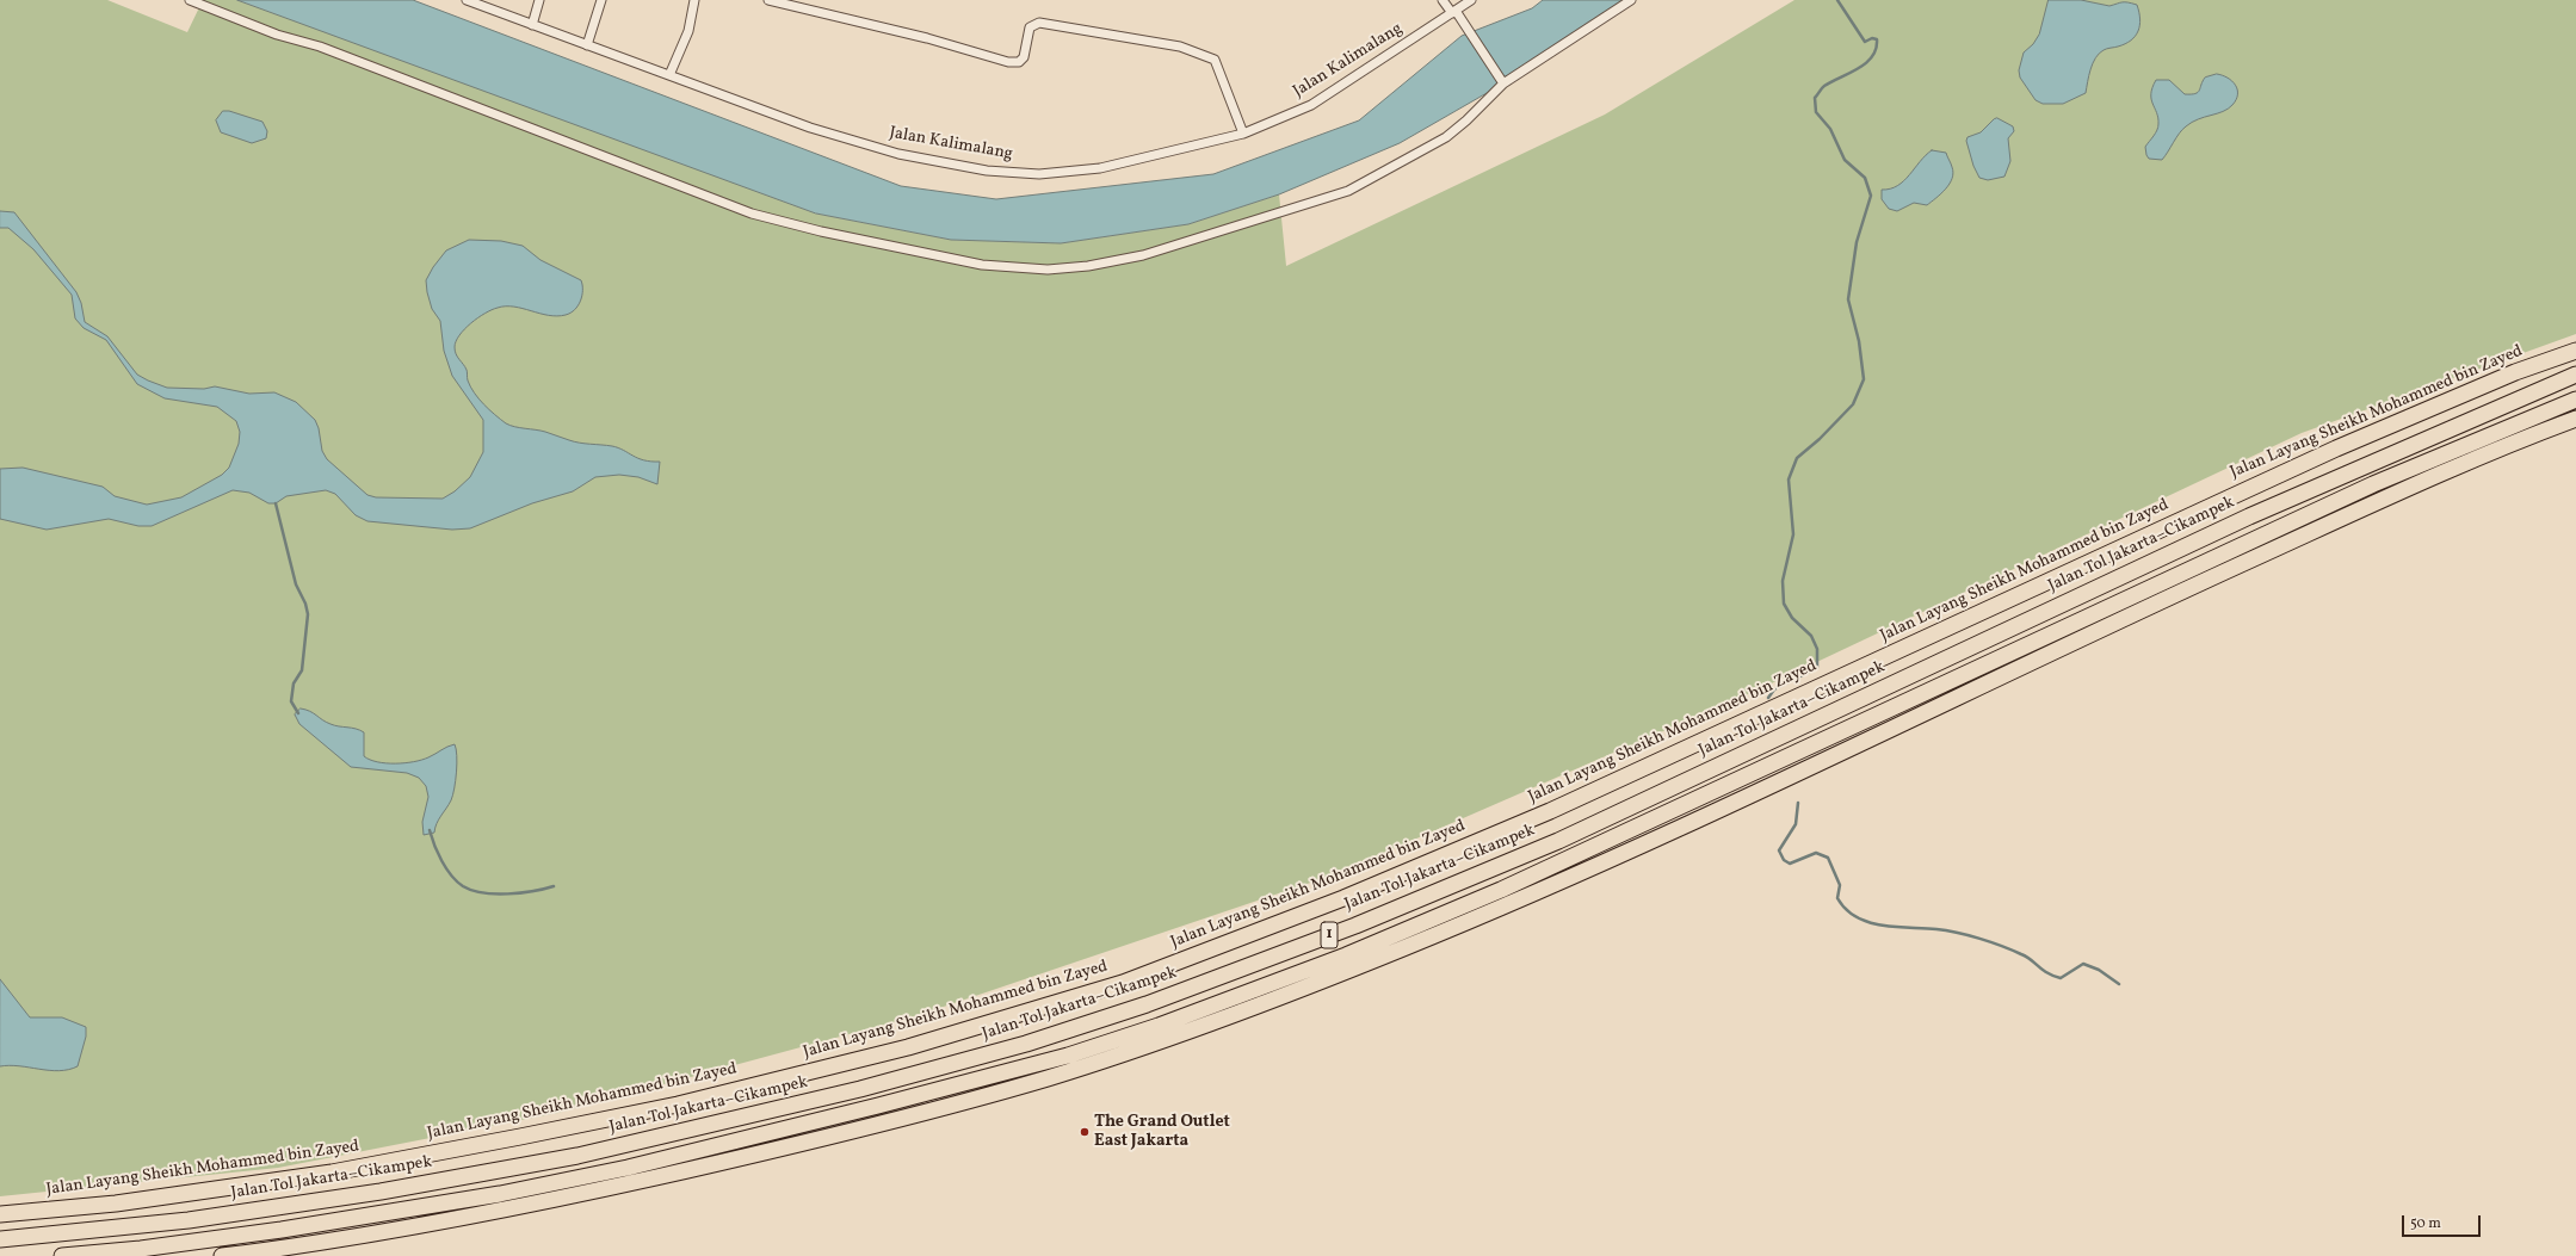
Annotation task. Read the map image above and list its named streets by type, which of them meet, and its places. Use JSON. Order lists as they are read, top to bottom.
{
  "streets": {
    "highway": ["Jalan Layang Sheikh Mohammed bin Zayed", "Jalan Tol Jakarta–Cikampek", "1"],
    "street": ["Jalan Kalimalang"]
  },
  "places": ["The Grand Outlet East Jakarta"],
  "scale_bar": "50 m"
}
